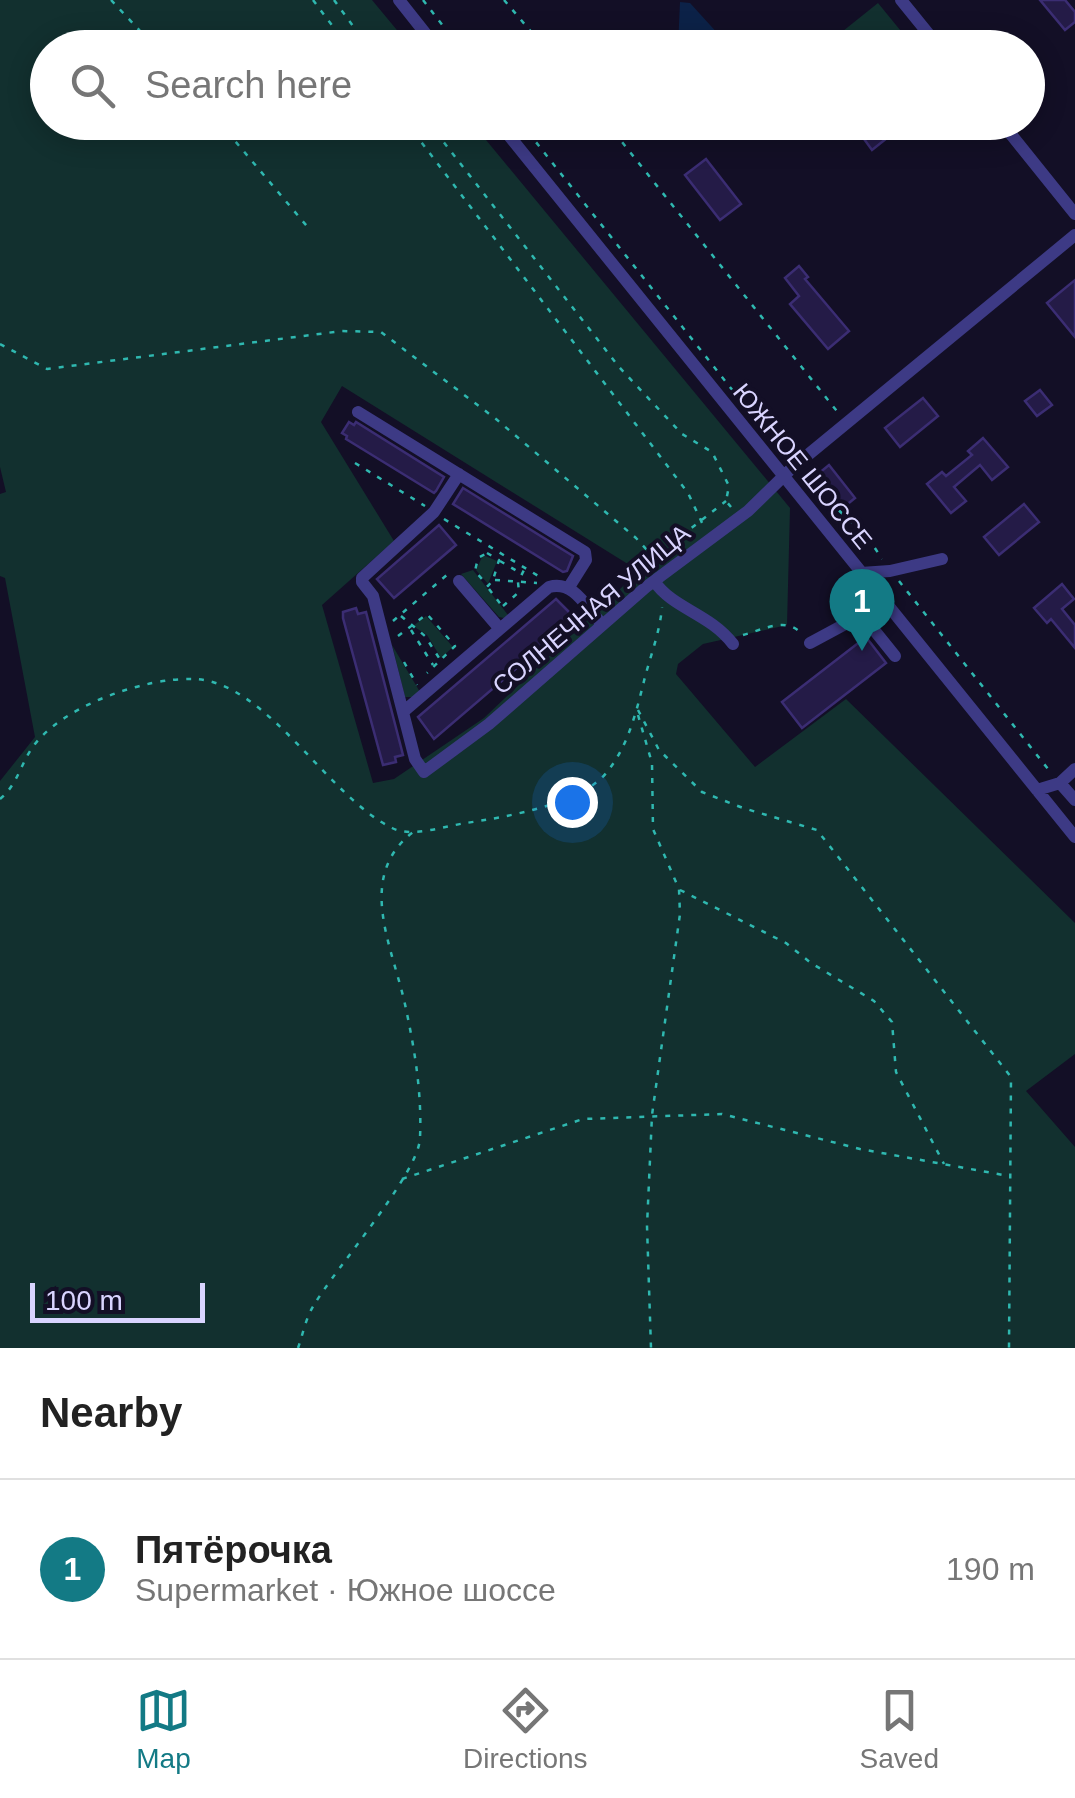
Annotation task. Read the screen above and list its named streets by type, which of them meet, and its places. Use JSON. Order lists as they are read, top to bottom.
{
  "streets": {
    "street": ["ЮЖНОЕ ШОССЕ", "СОЛНЕЧНАЯ УЛИЦА"]
  },
  "crossings": [
    ["ЮЖНОЕ ШОССЕ", "СОЛНЕЧНАЯ УЛИЦА"]
  ],
  "scale_bar": "100 m",
  "page": {
    "search": "Search here",
    "pins": "1",
    "scale": "100 m",
    "heading": "Nearby",
    "list": [
      {
        "mark": "1",
        "name": "Пятёрочка",
        "note": "Supermarket · Южное шоссе",
        "value": "190 m"
      }
    ],
    "nav": ["Map", "Directions", "Saved"]
  }
}
